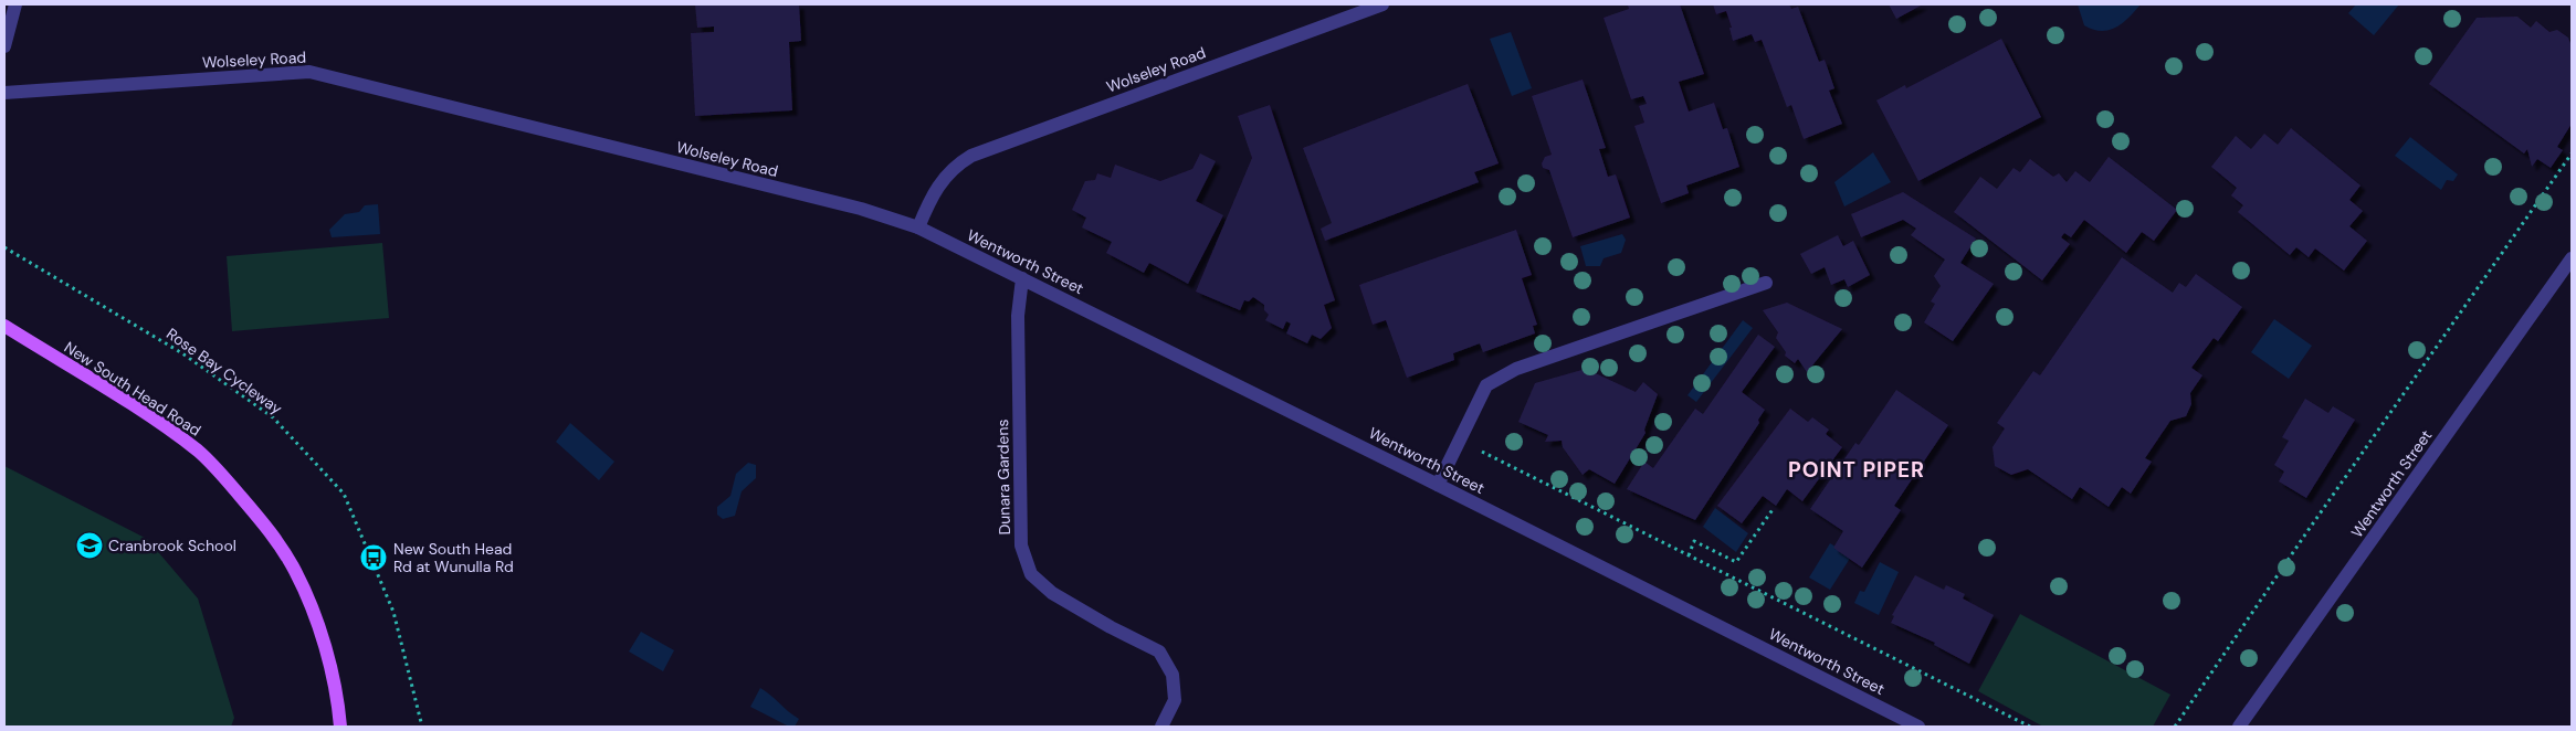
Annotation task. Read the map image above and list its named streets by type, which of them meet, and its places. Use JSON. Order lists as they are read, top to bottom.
{
  "streets": {
    "main road": ["New South Head Road"],
    "street": ["Wolseley Road", "Wentworth Street", "Dunara Gardens"],
    "path": ["Rose Bay Cycleway"]
  },
  "crossings": [
    ["Wolseley Road", "Wentworth Street"],
    ["Wentworth Street", "Dunara Gardens"]
  ],
  "districts": ["POINT PIPER"],
  "places": {
    "school or university": ["Cranbrook School"],
    "bus stop": ["New South Head Rd at Wunulla Rd"]
  }
}
